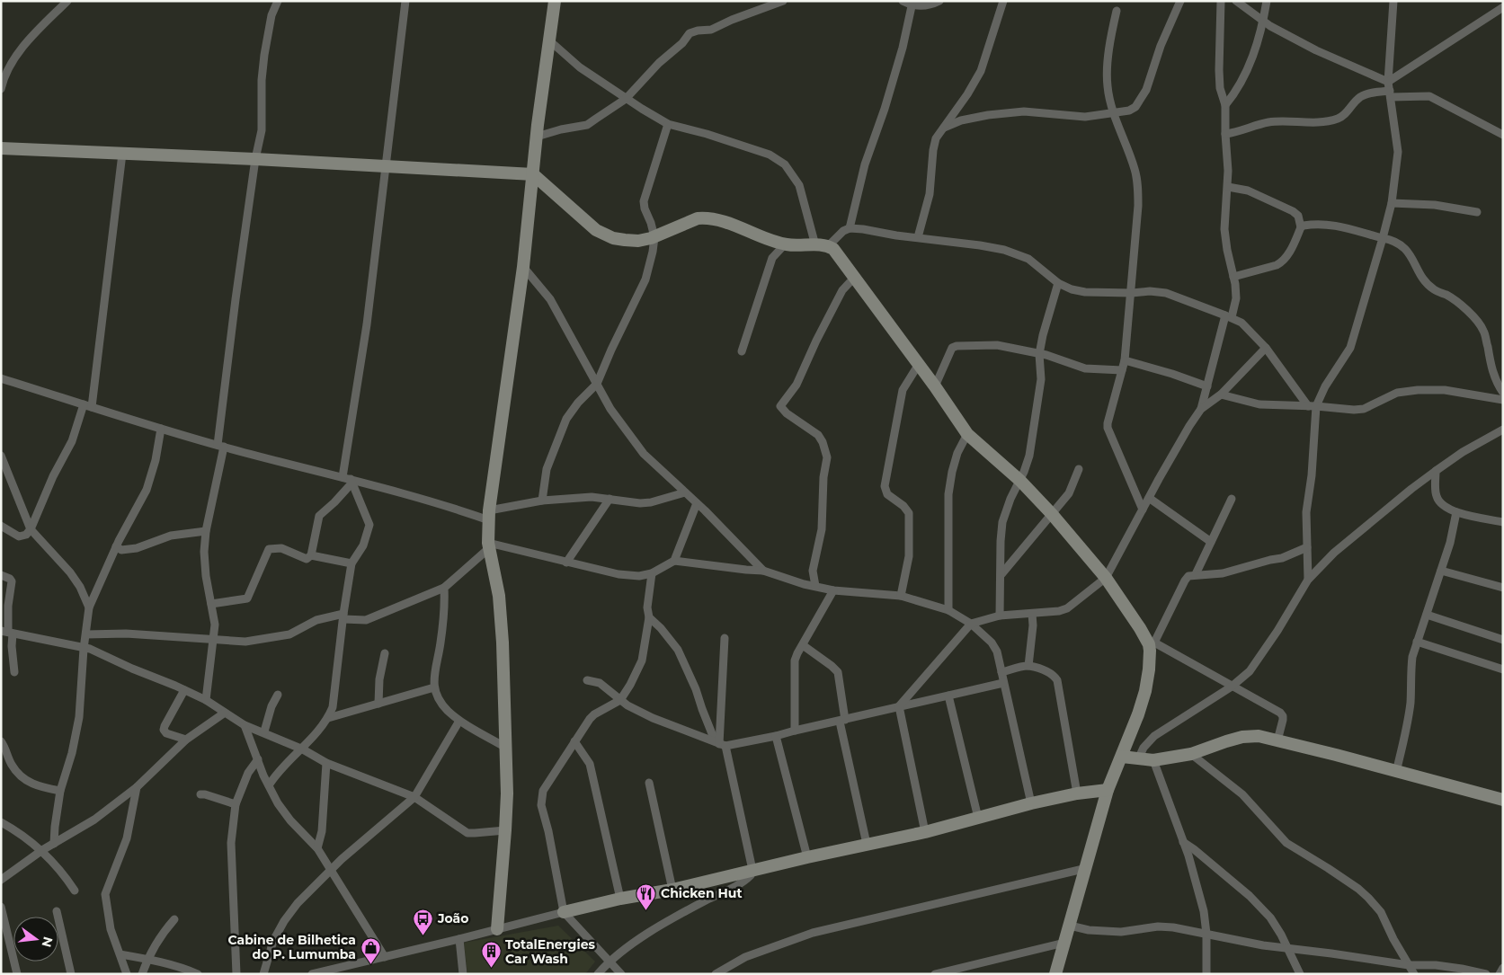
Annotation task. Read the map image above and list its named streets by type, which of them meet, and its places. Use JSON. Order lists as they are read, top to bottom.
{
  "places": {
    "restaurant": ["Chicken Hut"],
    "bus stop": ["João"],
    "shop": ["Cabine de Bilhetica do P. Lumumba"],
    "building": ["TotalEnergies Car Wash"]
  },
  "north": "right"
}
